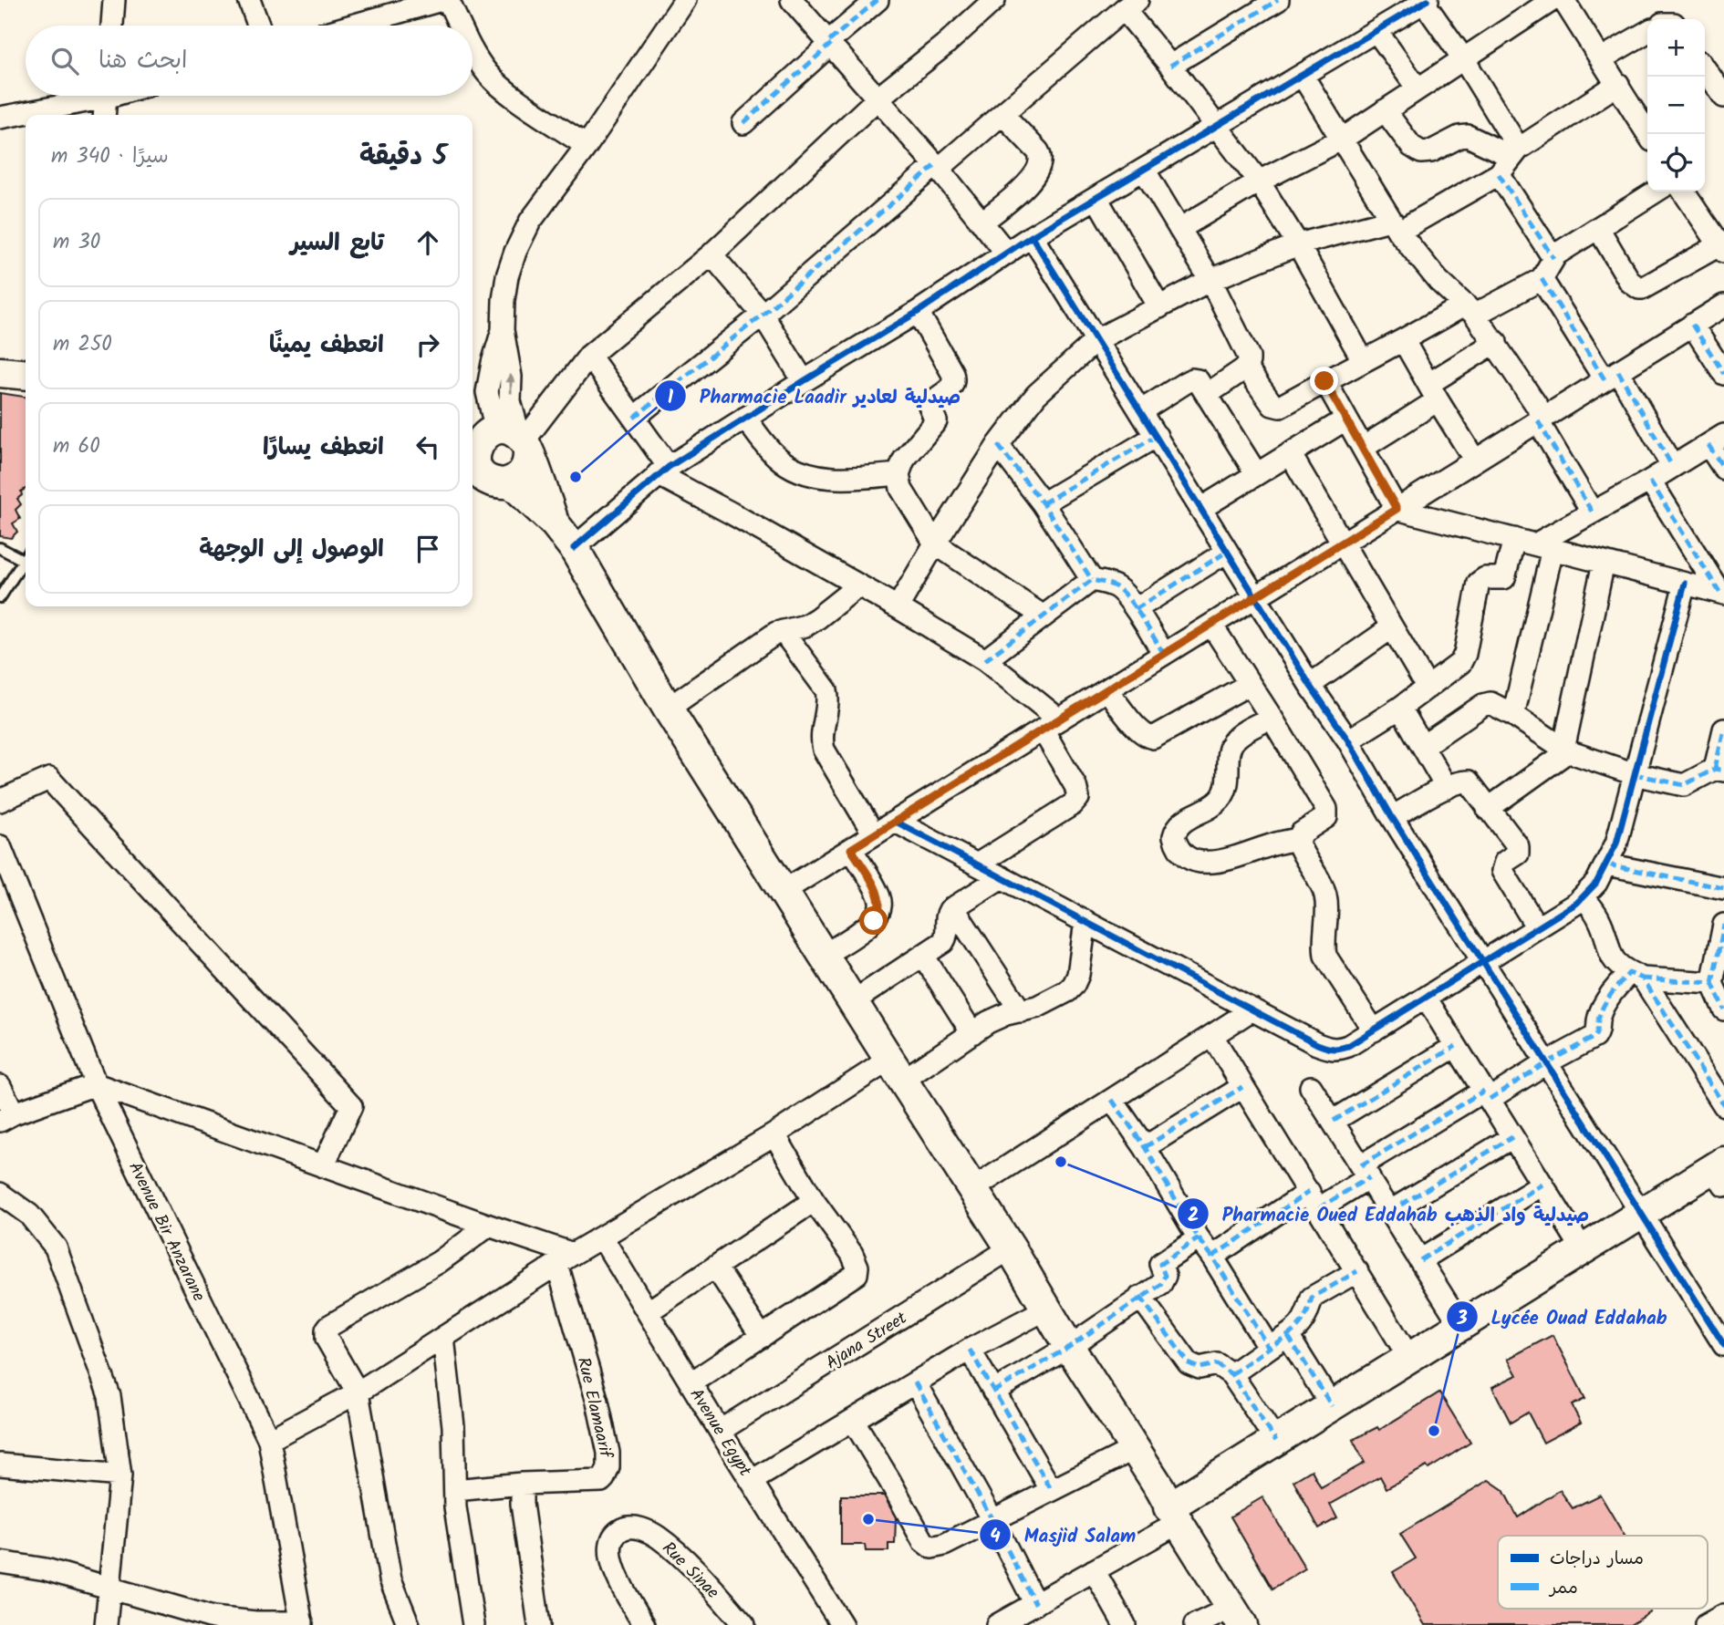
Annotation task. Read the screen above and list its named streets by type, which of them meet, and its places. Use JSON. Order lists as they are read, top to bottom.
{
  "streets": {
    "street": [
      "Avenue Bir Anzarane",
      "Ajana Street",
      "Rue Elamaarif",
      "Avenue Egypt",
      "Rue Sinae"
    ]
  },
  "crossings": [
    ["Ajana Street", "Avenue Egypt"]
  ],
  "places": [
    "Pharmacie Laadir صيدلية لعادير",
    "Pharmacie Oued Eddahab صيدلية واد الذهب",
    "Lycée Ouad Eddahab",
    "Masjid Salam"
  ],
  "legend": ["مسار دراجات", "ممر"],
  "page": {
    "map_buttons": ["+", "−"],
    "search": "ابحث هنا",
    "heading": ["5 دقيقة", "سيرًا · 340 m"],
    "list": [
      ["تابع السير", "30 m"],
      ["انعطف يمينًا", "250 m"],
      ["انعطف يسارًا", "60 m"],
      "الوصول إلى الوجهة"
    ]
  }
}
